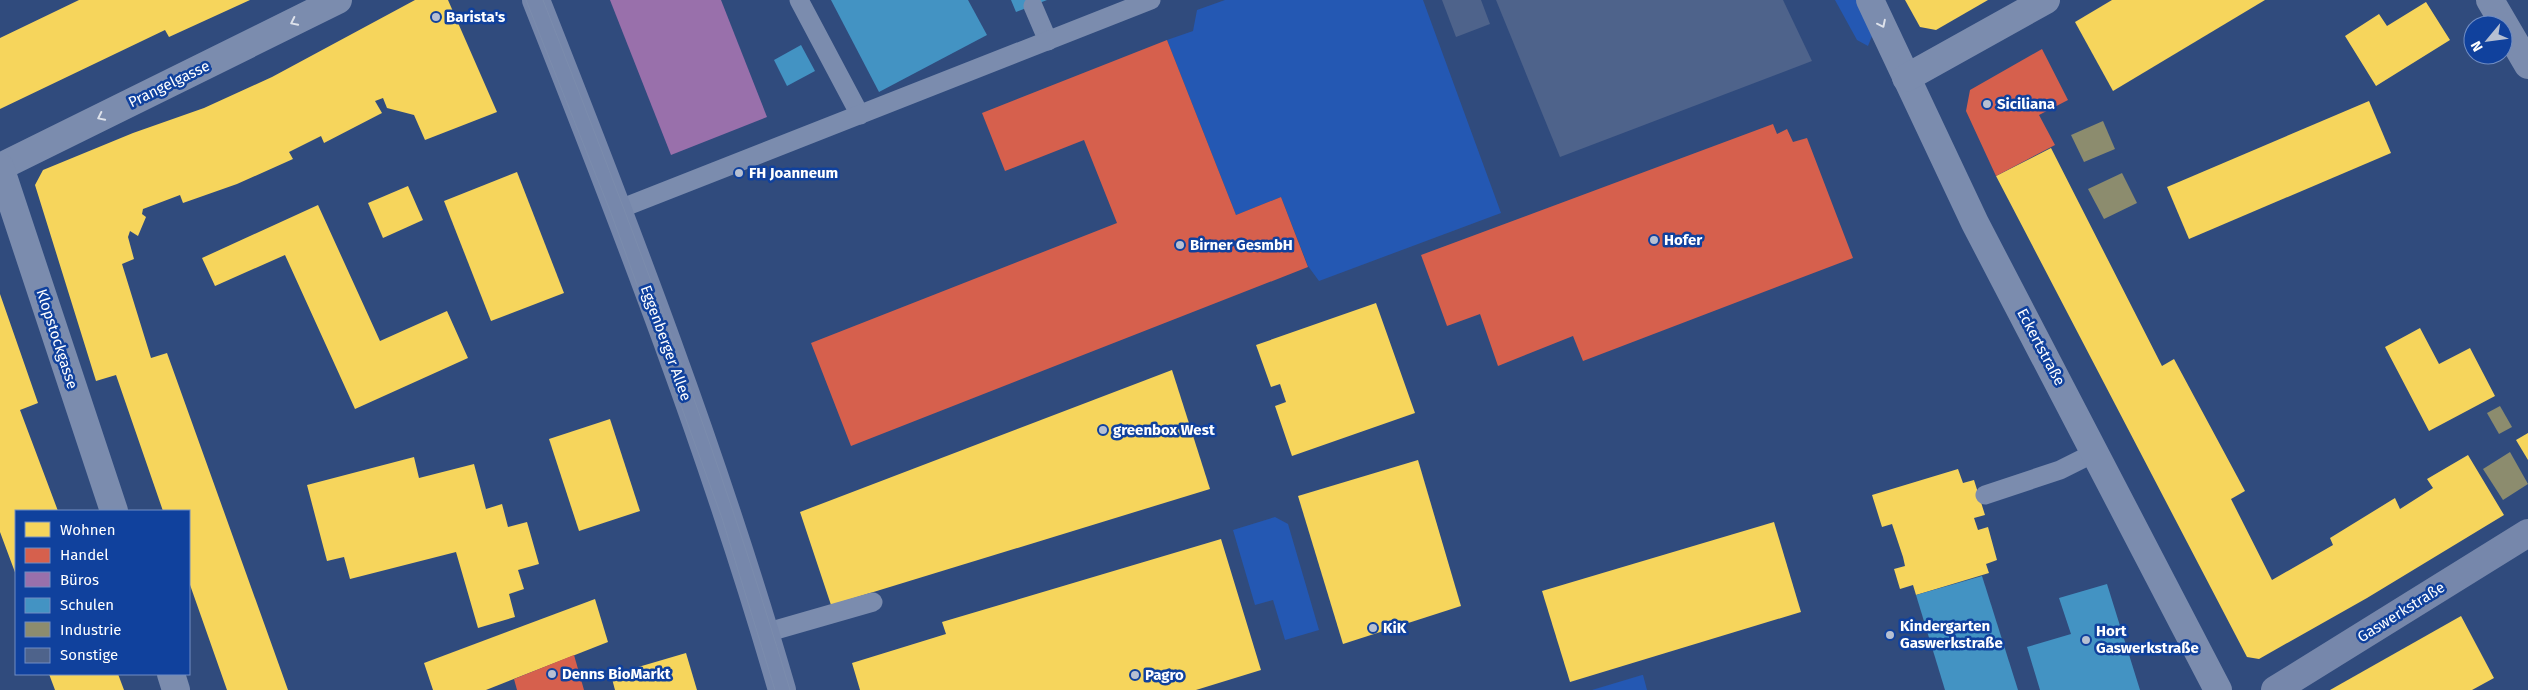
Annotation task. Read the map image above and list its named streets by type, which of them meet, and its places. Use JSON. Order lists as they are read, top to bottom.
{
  "streets": {
    "main road": ["Eggenberger Allee", "Gaswerkstraße"],
    "street": ["Prangelgasse", "Klopstockgasse", "Eckertstraße"]
  },
  "crossings": [
    ["Prangelgasse", "Klopstockgasse"]
  ],
  "one_way": ["Prangelgasse"],
  "places": [
    "Barista's",
    "Siciliana",
    "FH Joanneum",
    "Hofer",
    "Birner GesmbH",
    "greenbox West",
    "KiK",
    "Kindergarten Gaswerkstraße",
    "Hort Gaswerkstraße",
    "Denns BioMarkt",
    "Pagro"
  ],
  "legend": [
    "Wohnen",
    "Handel",
    "Büros",
    "Schulen",
    "Industrie",
    "Sonstige"
  ],
  "north": "bottom left"
}
